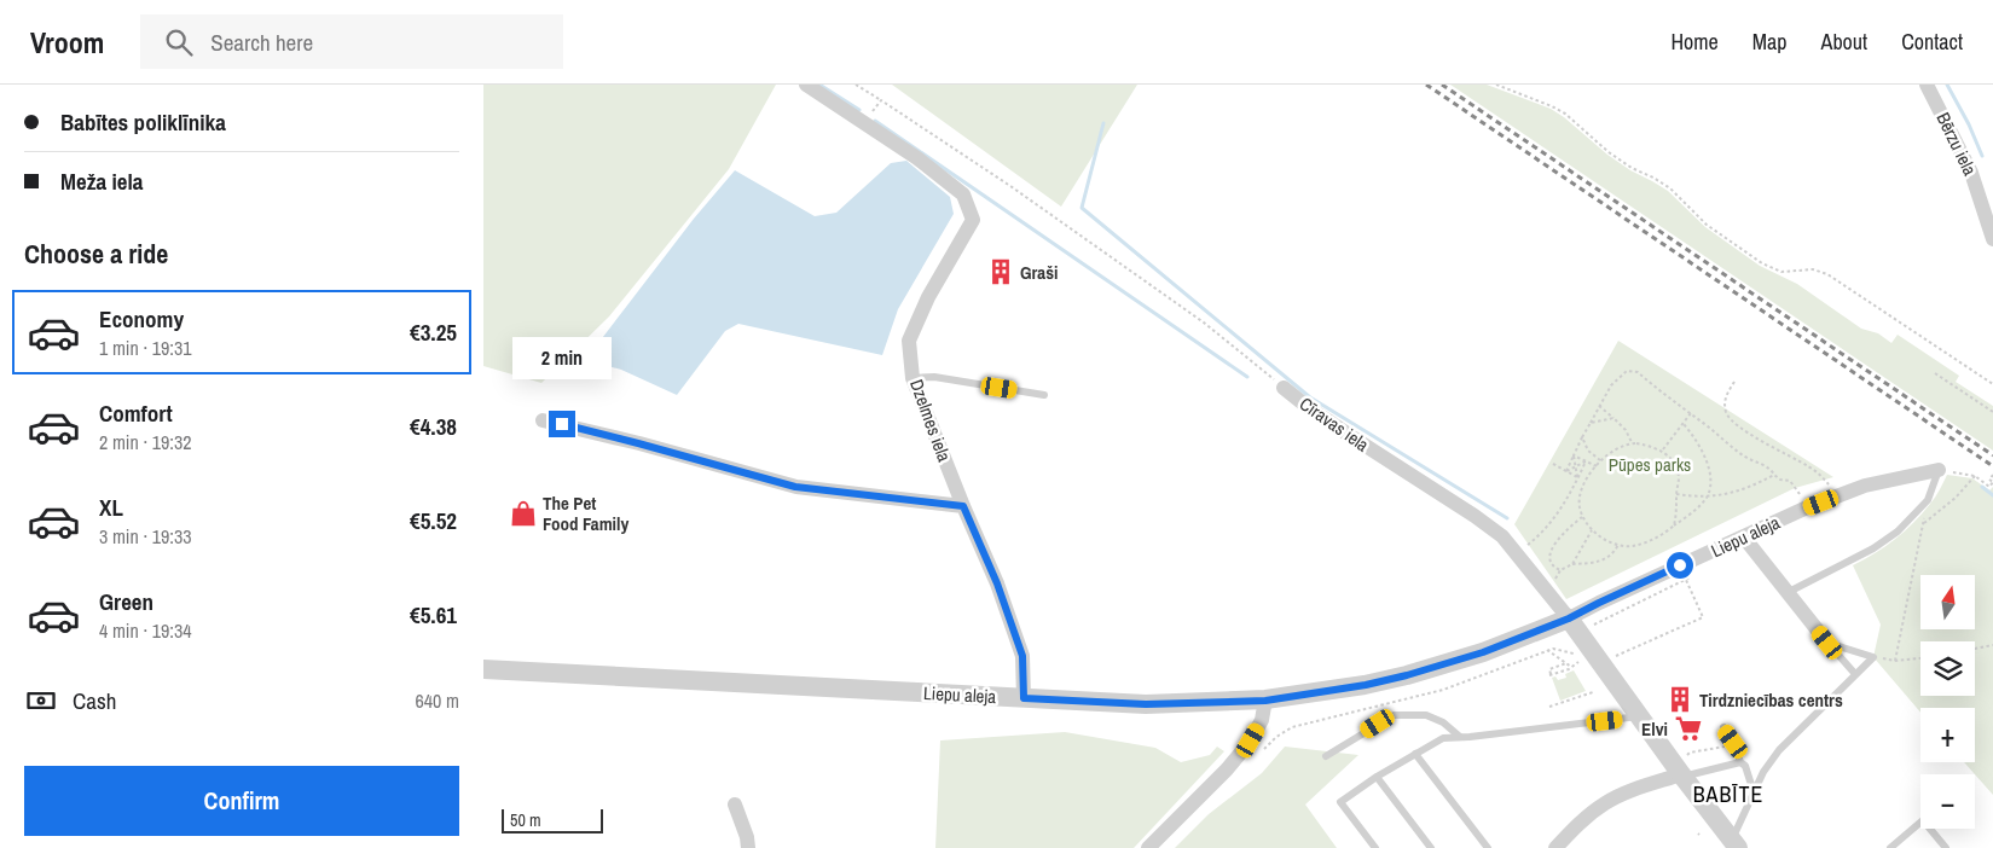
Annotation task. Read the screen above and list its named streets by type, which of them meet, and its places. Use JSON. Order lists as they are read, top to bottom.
{
  "streets": {
    "street": [
      "Bērzu iela",
      "Dzelmes iela",
      "Cīravas iela",
      "Liepu aleja"
    ]
  },
  "crossings": [
    ["Dzelmes iela", "Liepu aleja"],
    ["Cīravas iela", "Liepu aleja"]
  ],
  "districts": ["BABĪTE"],
  "parks": ["Pūpes parks"],
  "places": {
    "building": ["Graši", "Tirdzniecības centrs"],
    "shop": ["The Pet Food Family"],
    "supermarket": ["Elvi"]
  },
  "scale_bar": "50 m",
  "north": "top",
  "page": {
    "header": "Vroom",
    "search": "Search here",
    "nav": [
      "Home",
      "Map",
      "About",
      "Contact"
    ],
    "banner": ["Babītes poliklīnika", "Meža iela"],
    "heading": "Choose a ride",
    "list": [
      {
        "name": "Economy",
        "note": "1 min · 19:31",
        "value": "€3.25"
      },
      {
        "name": "Comfort",
        "note": "2 min · 19:32",
        "value": "€4.38"
      },
      {
        "name": "XL",
        "note": "3 min · 19:33",
        "value": "€5.52"
      },
      {
        "name": "Green",
        "note": "4 min · 19:34",
        "value": "€5.61"
      }
    ],
    "bubble": "2 min",
    "map_buttons": ["+", "−"],
    "pay": ["Cash", "640 m"],
    "buttons": "Confirm",
    "scale": "50 m"
  }
}
